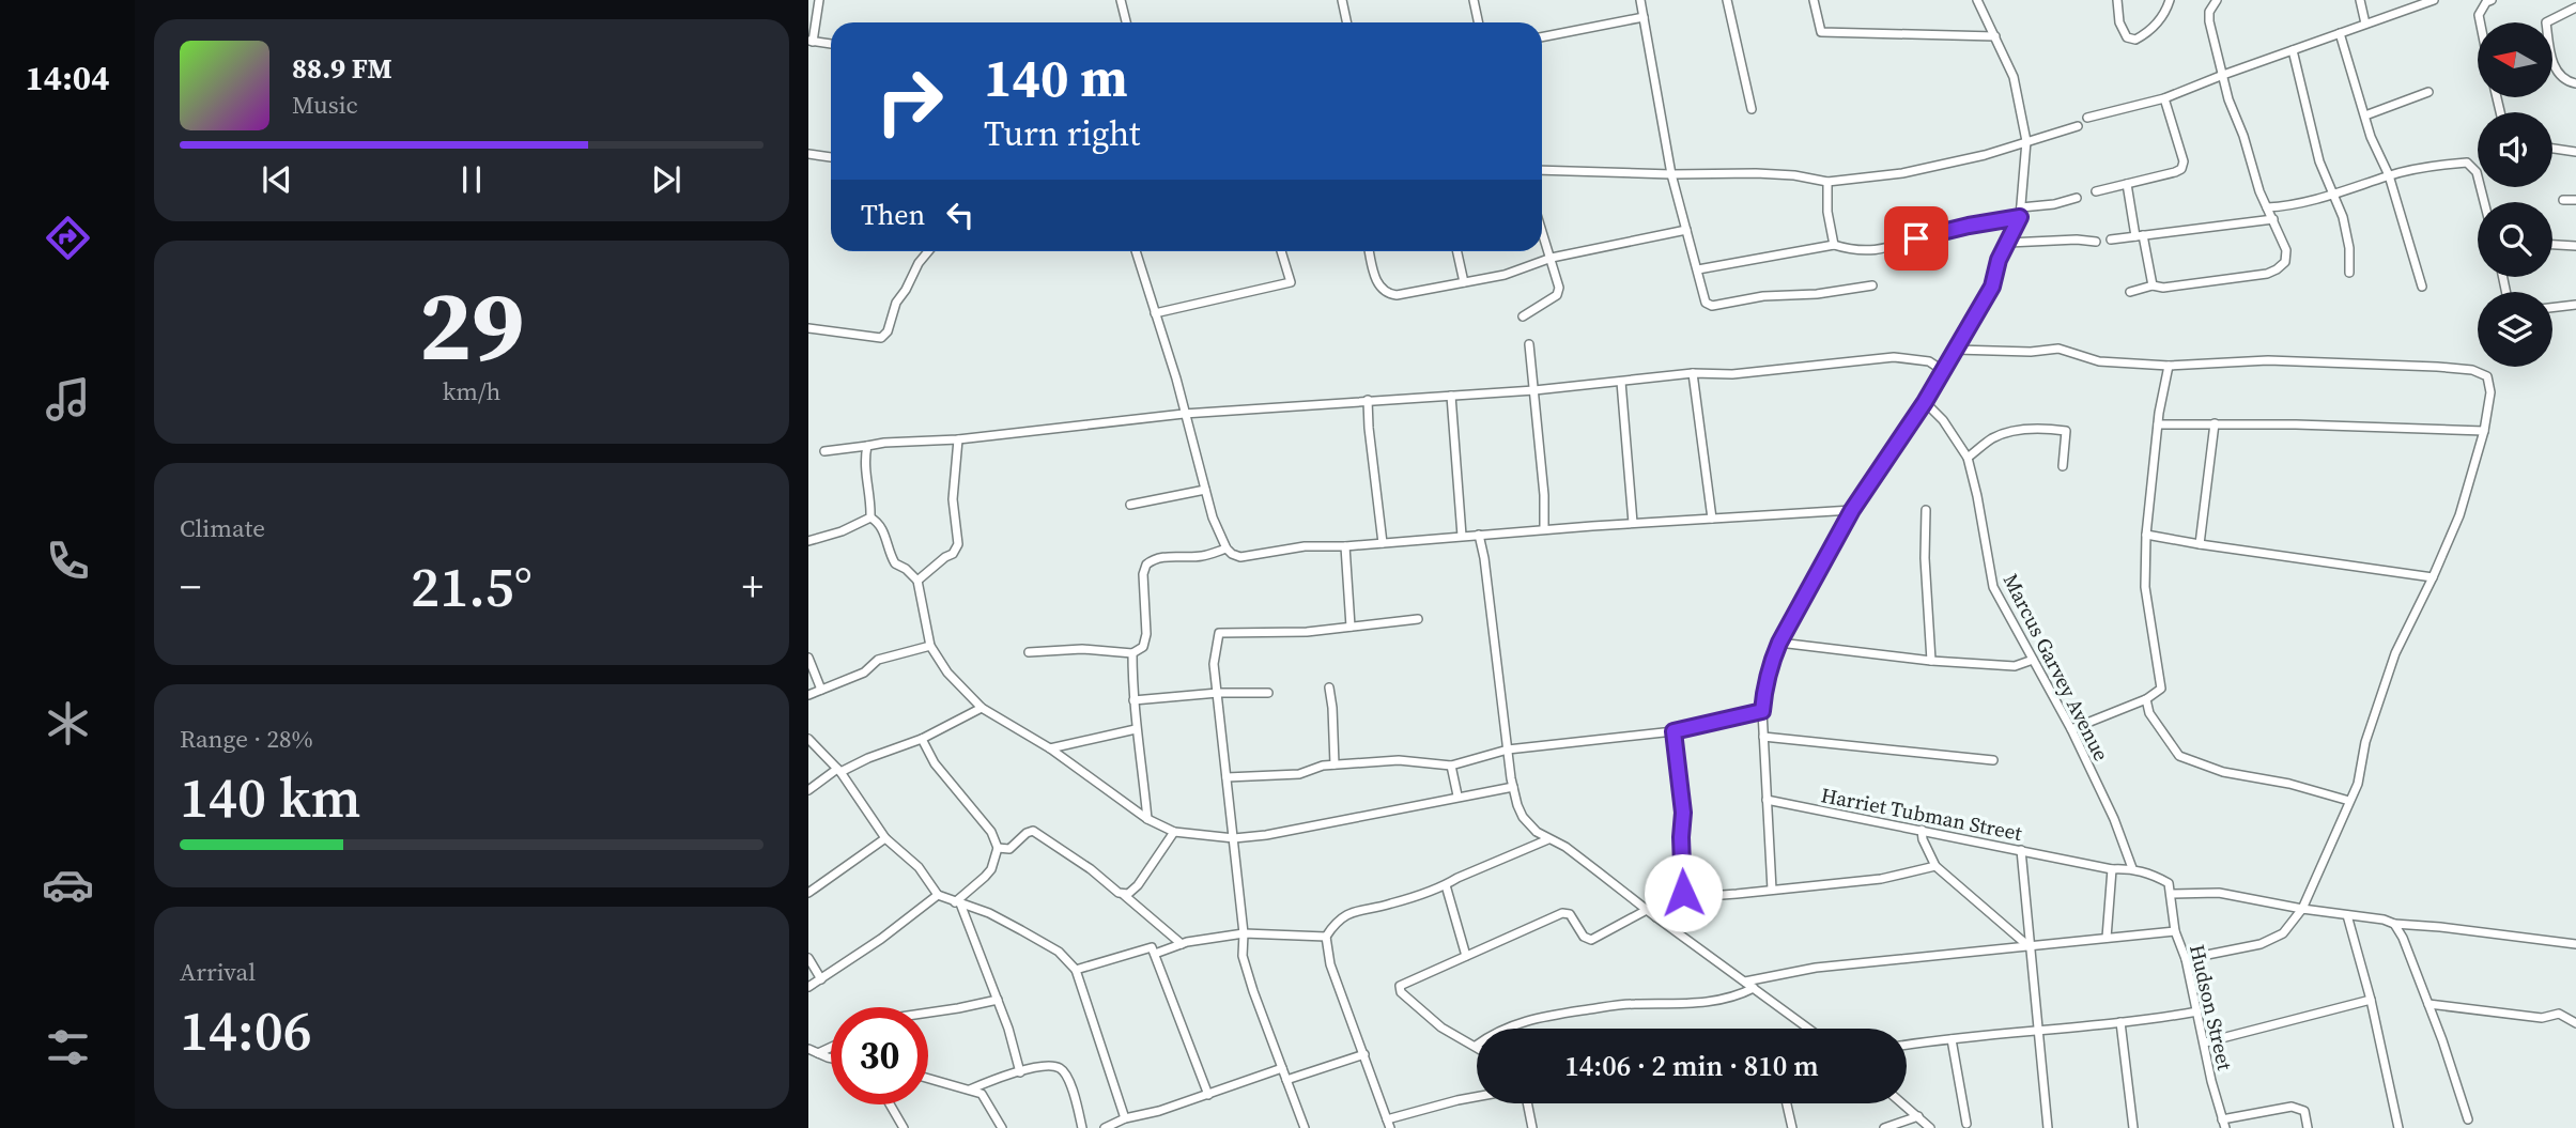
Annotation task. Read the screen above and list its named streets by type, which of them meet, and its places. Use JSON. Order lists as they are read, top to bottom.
{
  "streets": {
    "street": ["Marcus Garvey Avenue", "Harriet Tubman Street", "Hudson Street"]
  },
  "crossings": [
    ["Marcus Garvey Avenue", "Harriet Tubman Street"]
  ],
  "north": "left",
  "page": {
    "tabs": "14:04",
    "turn": ["140 m", "Turn right"],
    "song": ["88.9 FM", "Music"],
    "then": "Then",
    "tile": [
      ["29", "km/h"],
      "Climate",
      ["Range · 28%", "140 km"],
      ["Arrival", "14:06"]
    ],
    "heat": ["−", "21.5°", "+"],
    "limit": "30",
    "trip": "14:06 · 2 min · 810 m"
  }
}
